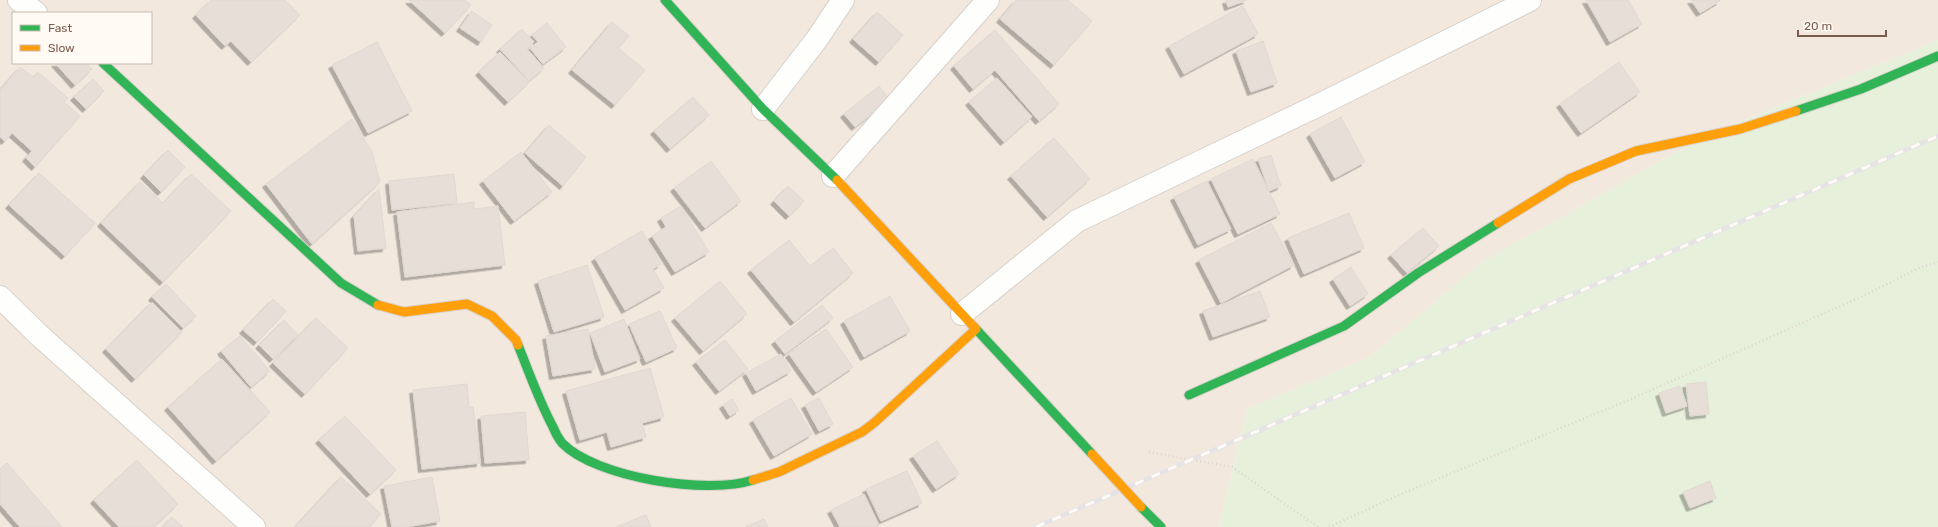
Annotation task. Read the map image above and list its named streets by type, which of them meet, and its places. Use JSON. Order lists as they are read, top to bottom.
{
  "legend": ["Fast", "Slow"],
  "scale_bar": "20 m"
}
